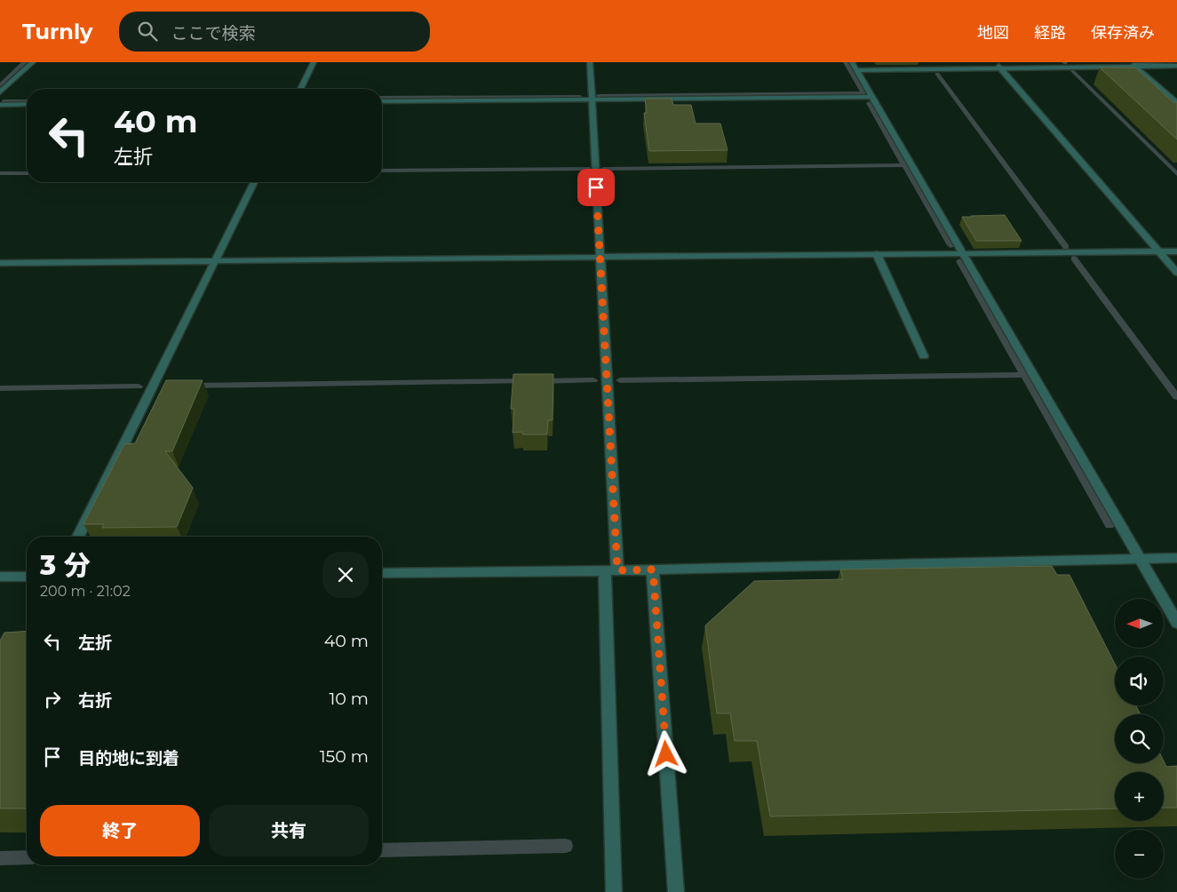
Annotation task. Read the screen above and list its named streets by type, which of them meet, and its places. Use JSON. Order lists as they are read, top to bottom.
{
  "north": "left",
  "page": {
    "header": "Turnly",
    "search": "ここで検索",
    "nav": ["地図", "経路", "保存済み"],
    "turn": ["40 m", "左折"],
    "heading": ["3 分", "200 m · 21:02"],
    "map_buttons": ["+", "−"],
    "list": [
      {
        "name": "左折",
        "value": "40 m"
      },
      {
        "name": "右折",
        "value": "10 m"
      },
      {
        "name": "目的地に到着",
        "value": "150 m"
      }
    ],
    "buttons": ["終了", "共有"]
  }
}
